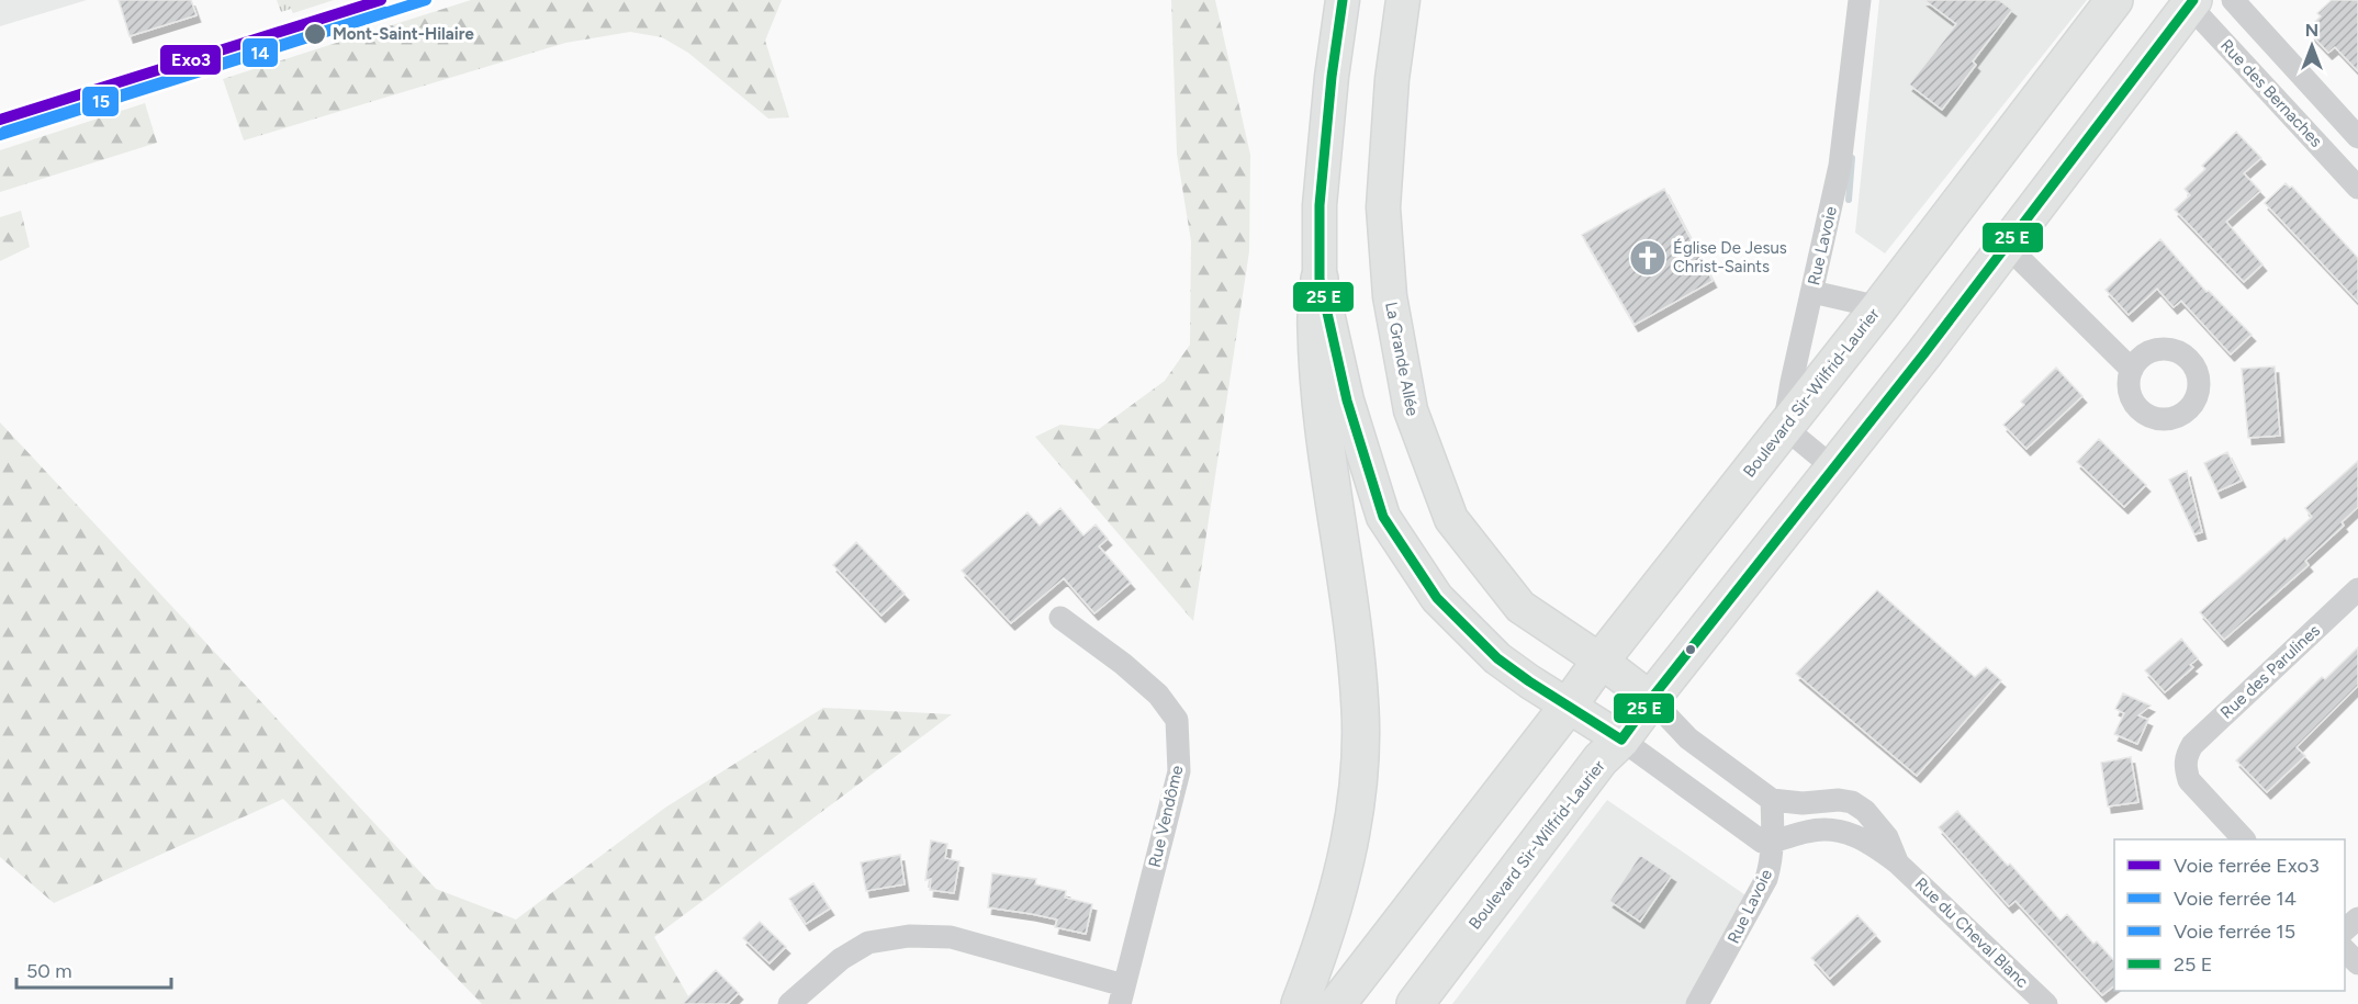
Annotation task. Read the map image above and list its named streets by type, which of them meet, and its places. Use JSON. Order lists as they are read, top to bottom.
{
  "streets": {
    "main road": ["Boulevard Sir-Wilfrid-Laurier"],
    "street": [
      "Rue des Bernaches",
      "Rue Lavoie",
      "La Grande Allée",
      "Rue des Parulines",
      "Rue Vendôme",
      "Rue du Cheval Blanc"
    ]
  },
  "crossings": [
    ["Rue des Bernaches", "Boulevard Sir-Wilfrid-Laurier"],
    ["Rue Lavoie", "Boulevard Sir-Wilfrid-Laurier"],
    ["Rue Lavoie", "Rue du Cheval Blanc"],
    ["La Grande Allée", "Boulevard Sir-Wilfrid-Laurier"]
  ],
  "places": {
    "other": ["Mont-Saint-Hilaire"],
    "church": ["Église De Jesus Christ-Saints"]
  },
  "lines": ["rail line Exo3", "rail line 14", "rail line 15"],
  "legend": [
    "Voie ferrée Exo3",
    "Voie ferrée 14",
    "Voie ferrée 15",
    "25 E"
  ],
  "scale_bar": "50 m",
  "north": "top"
}
